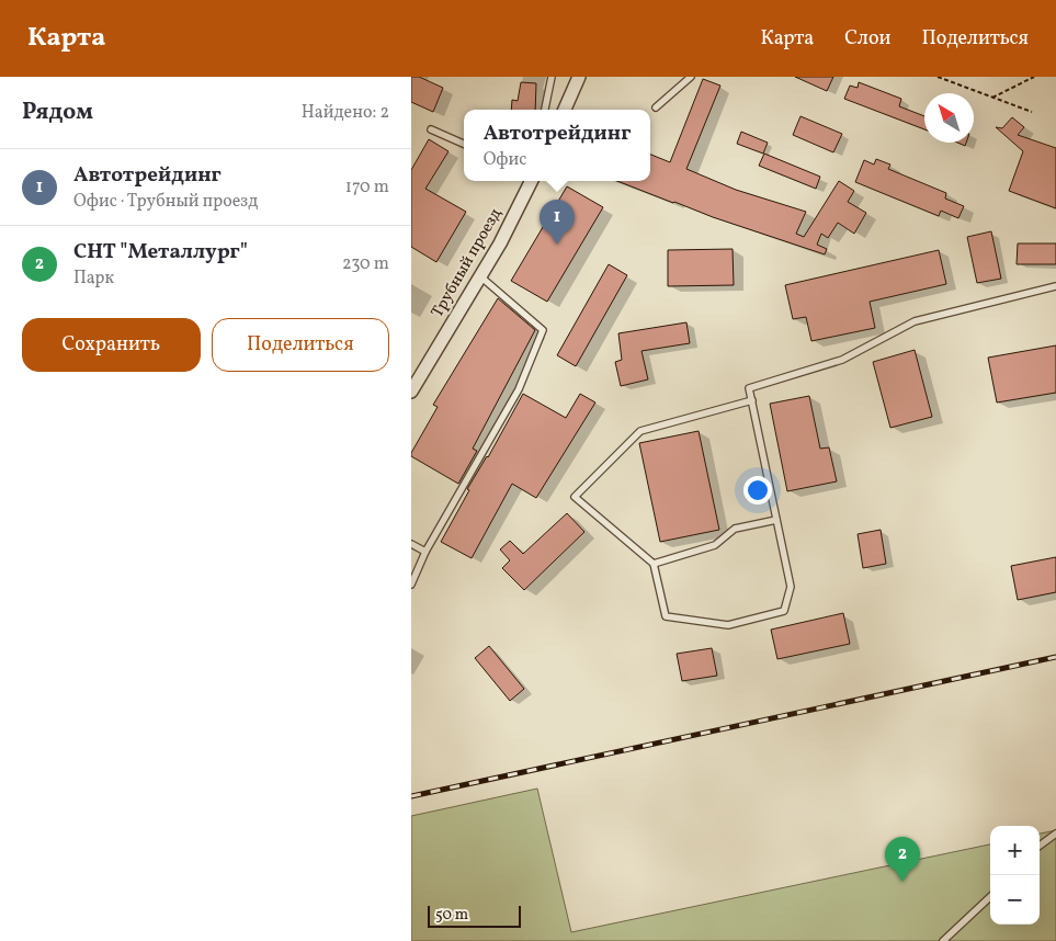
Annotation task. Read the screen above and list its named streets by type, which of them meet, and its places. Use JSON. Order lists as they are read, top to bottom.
{
  "streets": {
    "street": ["Трубный проезд"]
  },
  "scale_bar": "50 m",
  "north": "top left",
  "page": {
    "header": "Карта",
    "nav": ["Карта", "Слои", "Поделиться"],
    "heading": ["Рядом", "Найдено: 2"],
    "popup": ["Автотрейдинг", "Офис"],
    "list": [
      {
        "mark": "1",
        "name": "Автотрейдинг",
        "note": "Офис · Трубный проезд",
        "value": "170 m"
      },
      {
        "mark": "2",
        "name": "СНТ \"Металлург\"",
        "note": "Парк",
        "value": "230 m"
      }
    ],
    "pins": ["1", "2"],
    "buttons": ["Сохранить", "Поделиться"],
    "map_buttons": ["+", "−"],
    "scale": "50 m"
  }
}
